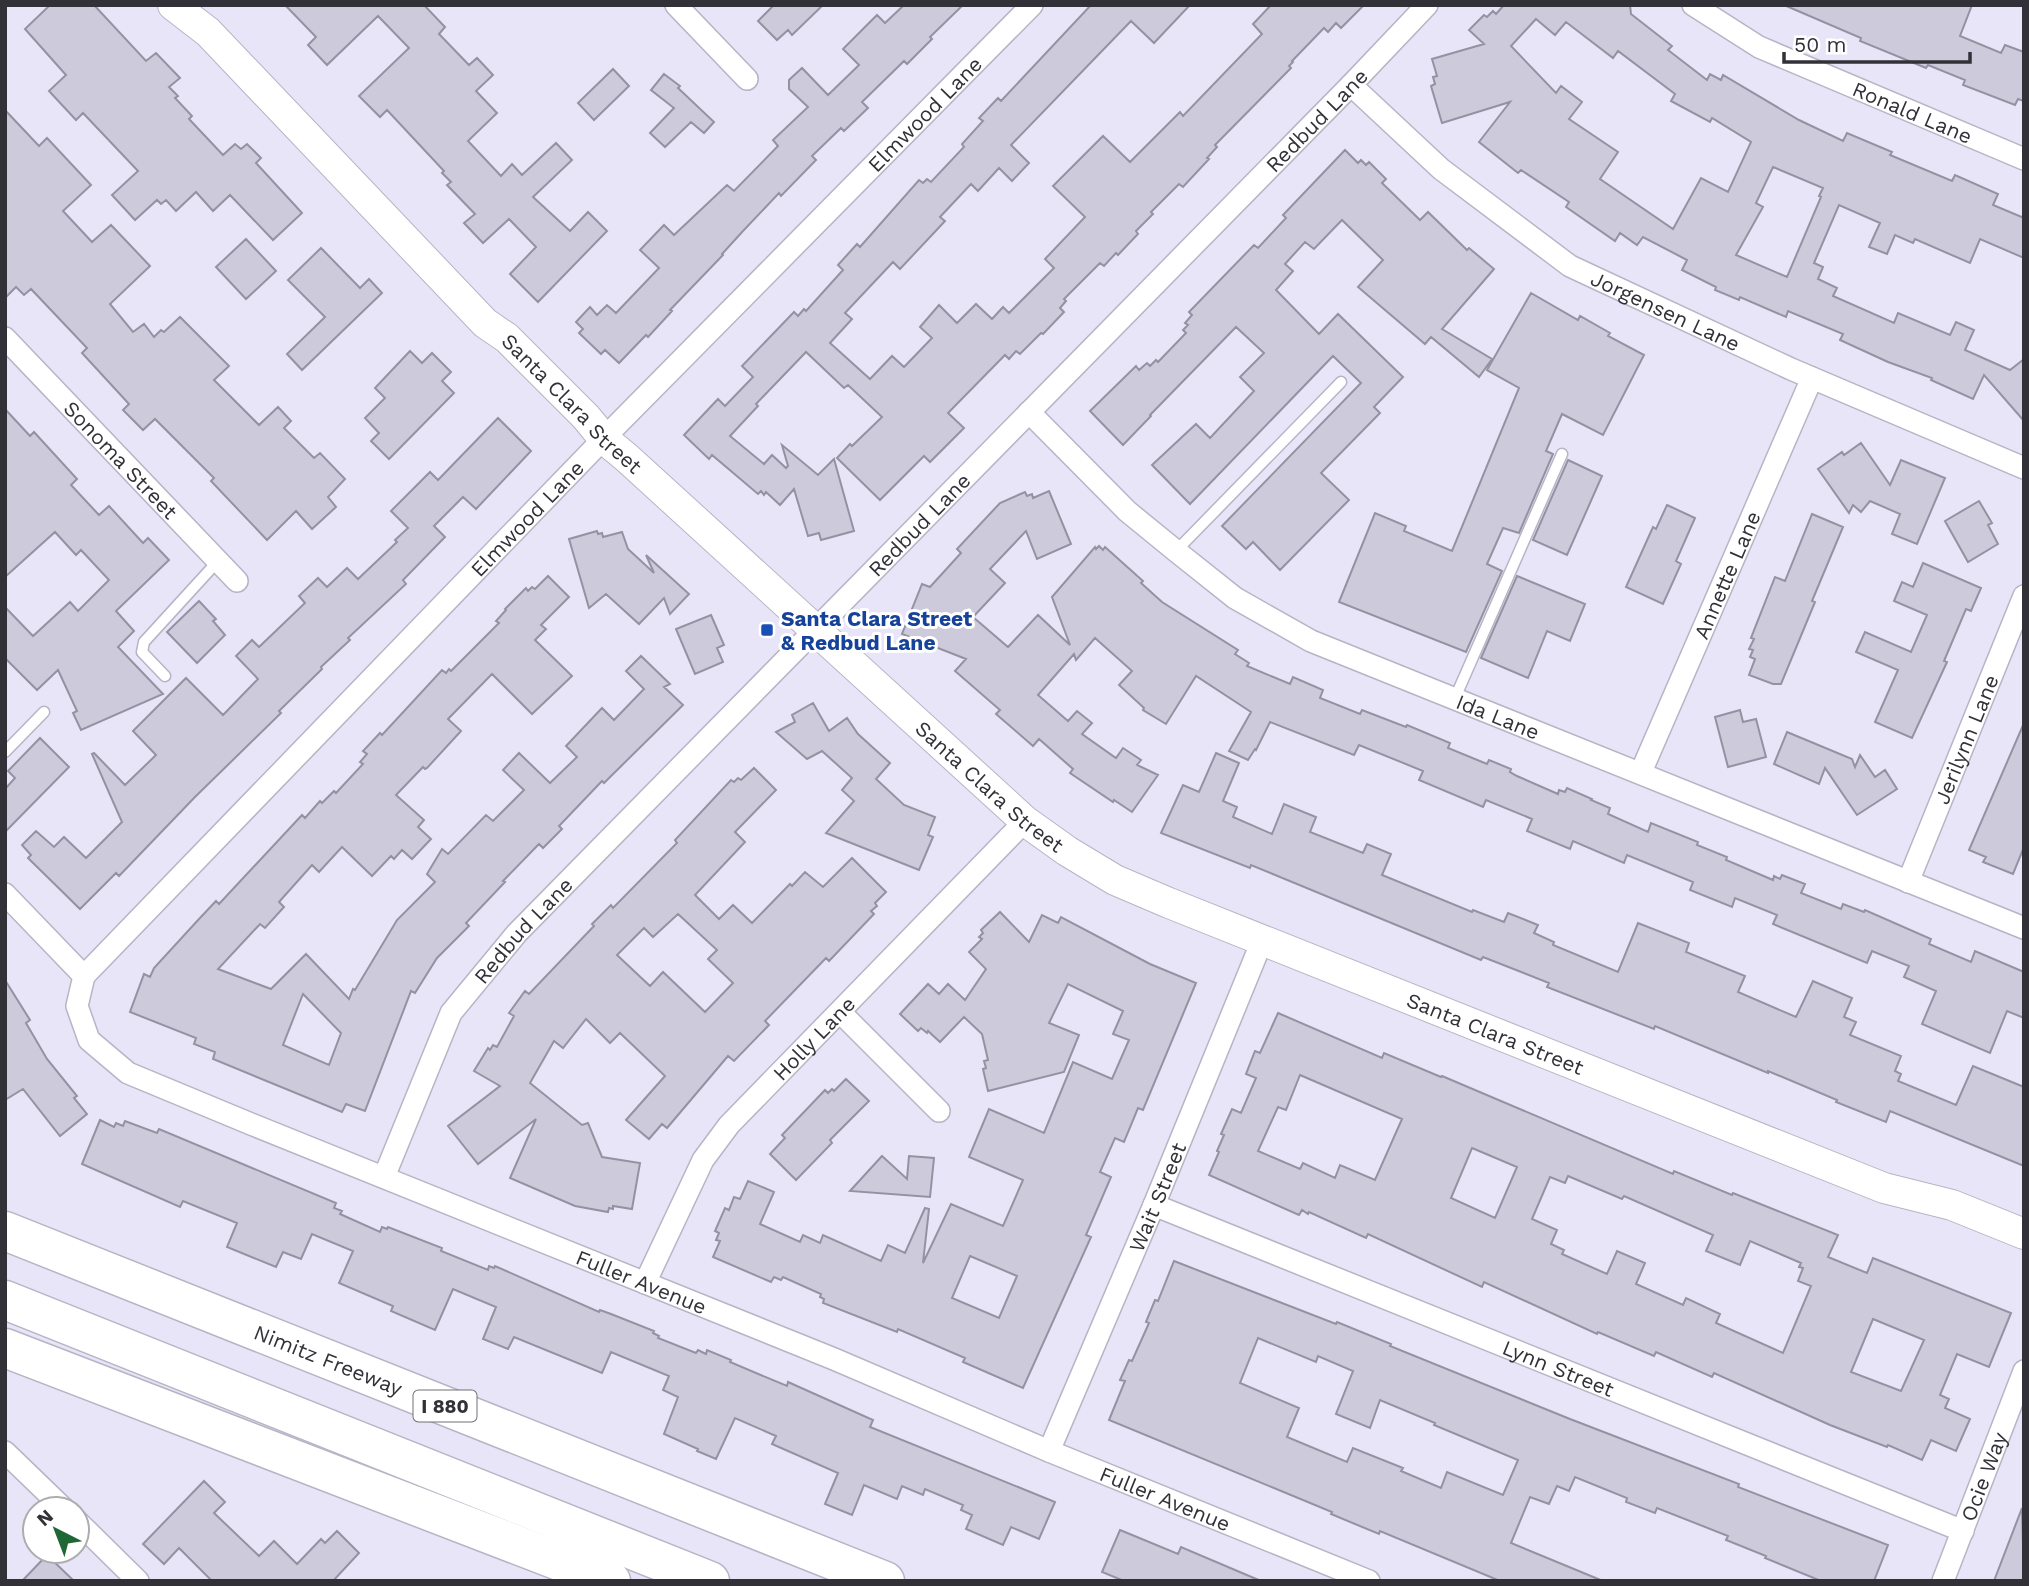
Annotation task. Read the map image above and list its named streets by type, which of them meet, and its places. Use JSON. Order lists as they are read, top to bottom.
{
  "streets": {
    "highway": ["Nimitz Freeway", "I 880"],
    "main road": ["Santa Clara Street"],
    "street": [
      "Ronald Lane",
      "Elmwood Lane",
      "Redbud Lane",
      "Jorgensen Lane",
      "Sonoma Street",
      "Annette Lane",
      "Ida Lane",
      "Jerilynn Lane",
      "Holly Lane",
      "Wait Street",
      "Fuller Avenue",
      "Lynn Street",
      "Ocie Way"
    ]
  },
  "crossings": [
    ["Elmwood Lane", "Santa Clara Street"],
    ["Elmwood Lane", "Fuller Avenue"],
    ["Redbud Lane", "Jorgensen Lane"],
    ["Redbud Lane", "Santa Clara Street"],
    ["Redbud Lane", "Ida Lane"],
    ["Redbud Lane", "Fuller Avenue"],
    ["Jorgensen Lane", "Annette Lane"],
    ["Santa Clara Street", "Holly Lane"],
    ["Santa Clara Street", "Wait Street"],
    ["Annette Lane", "Ida Lane"],
    ["Ida Lane", "Jerilynn Lane"],
    ["Holly Lane", "Fuller Avenue"],
    ["Wait Street", "Fuller Avenue"],
    ["Wait Street", "Lynn Street"],
    ["Lynn Street", "Ocie Way"]
  ],
  "places": {
    "transit": ["Santa Clara Street & Redbud Lane"]
  },
  "scale_bar": "50 m",
  "north": "top left"
}
